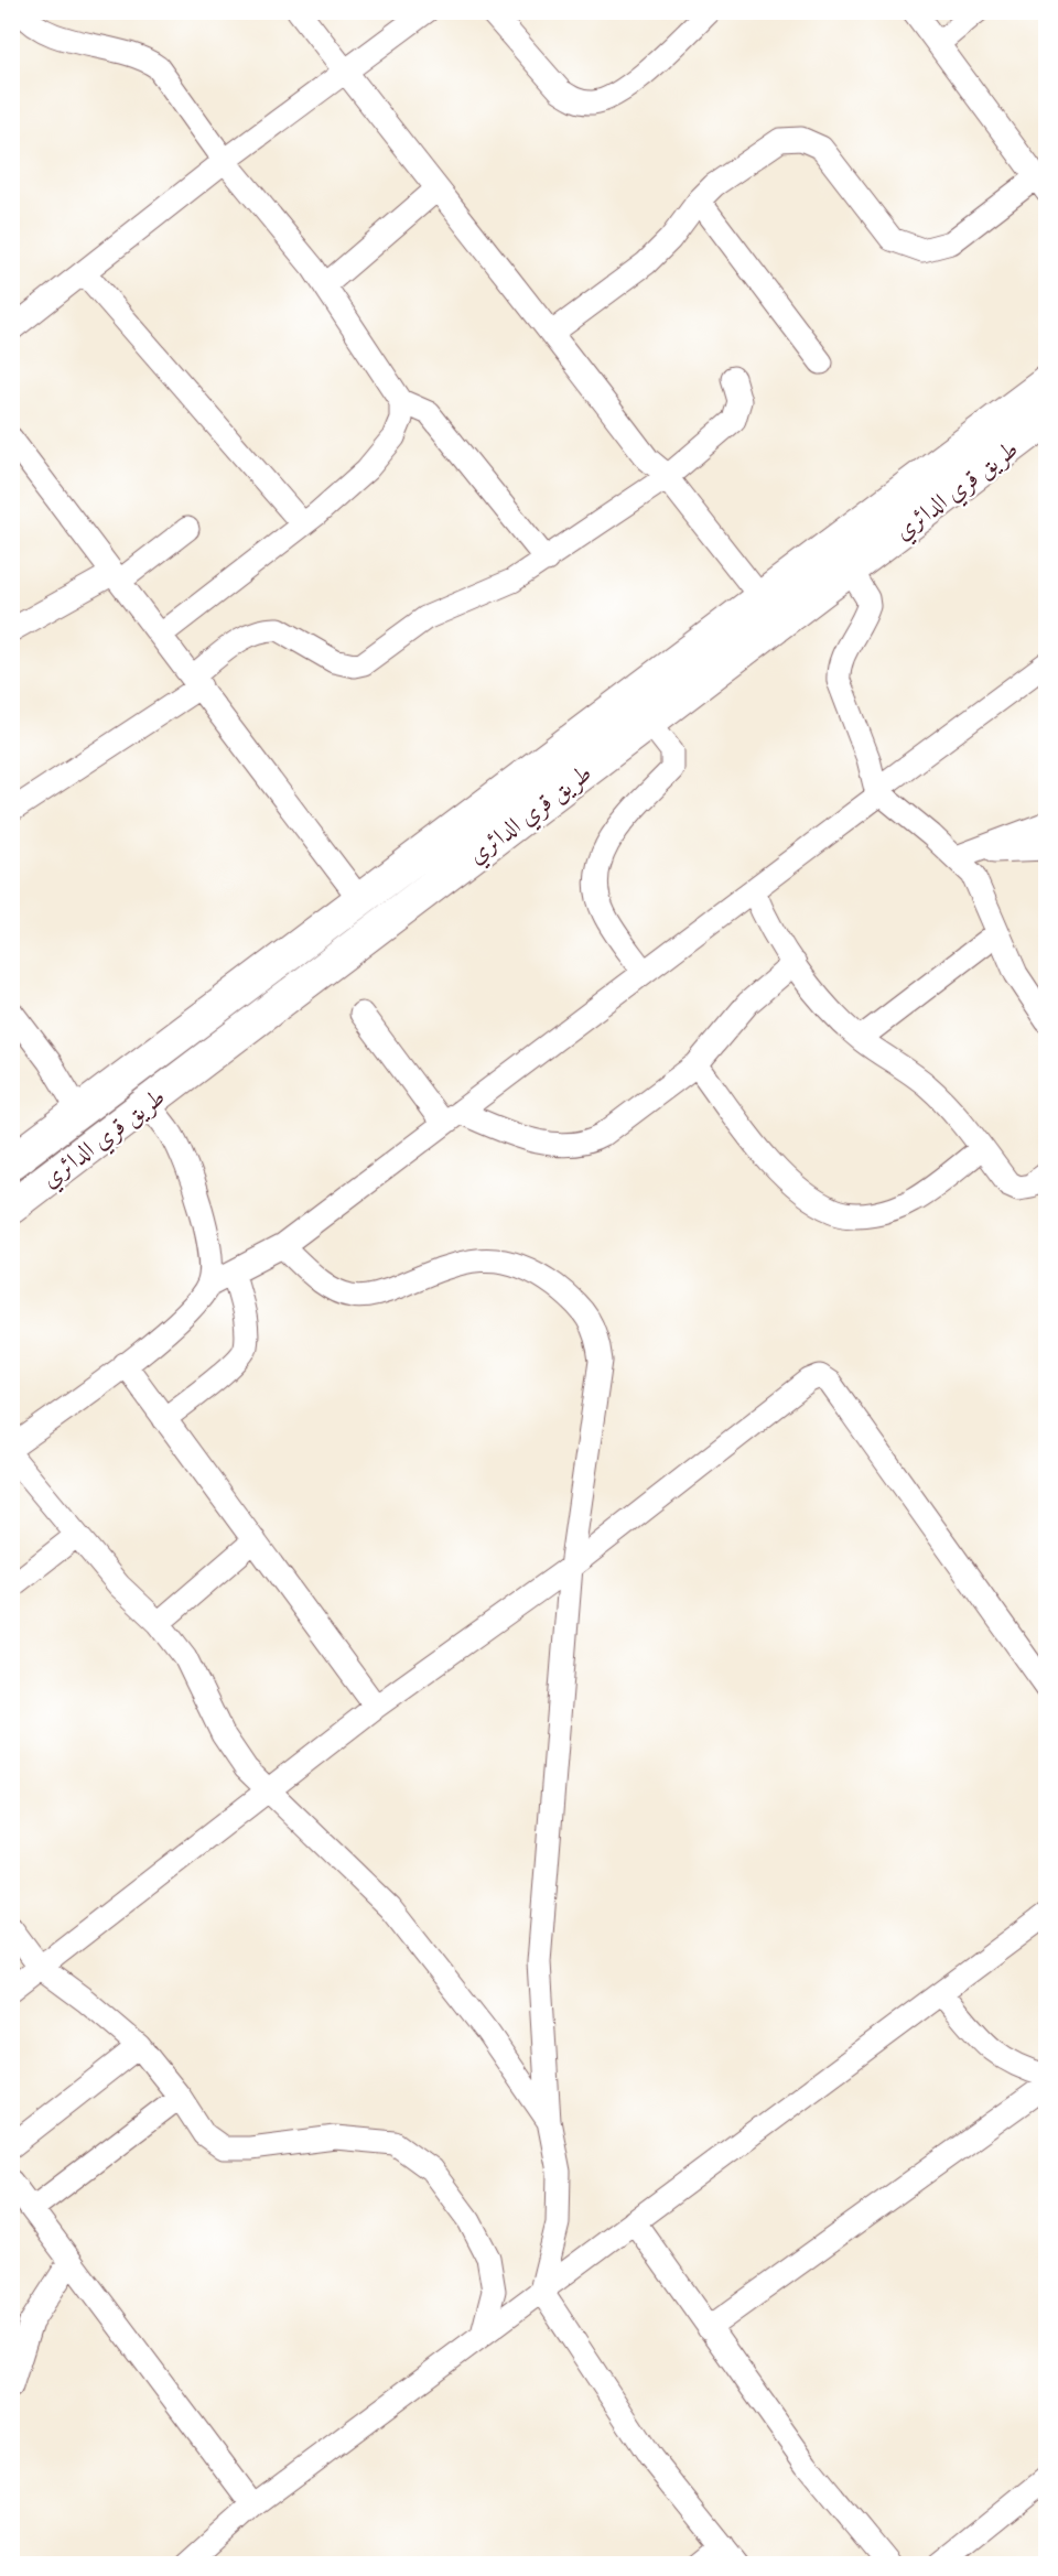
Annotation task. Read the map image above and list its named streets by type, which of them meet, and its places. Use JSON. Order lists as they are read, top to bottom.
{
  "streets": {
    "highway": ["طريق قري الدائري"]
  }
}
